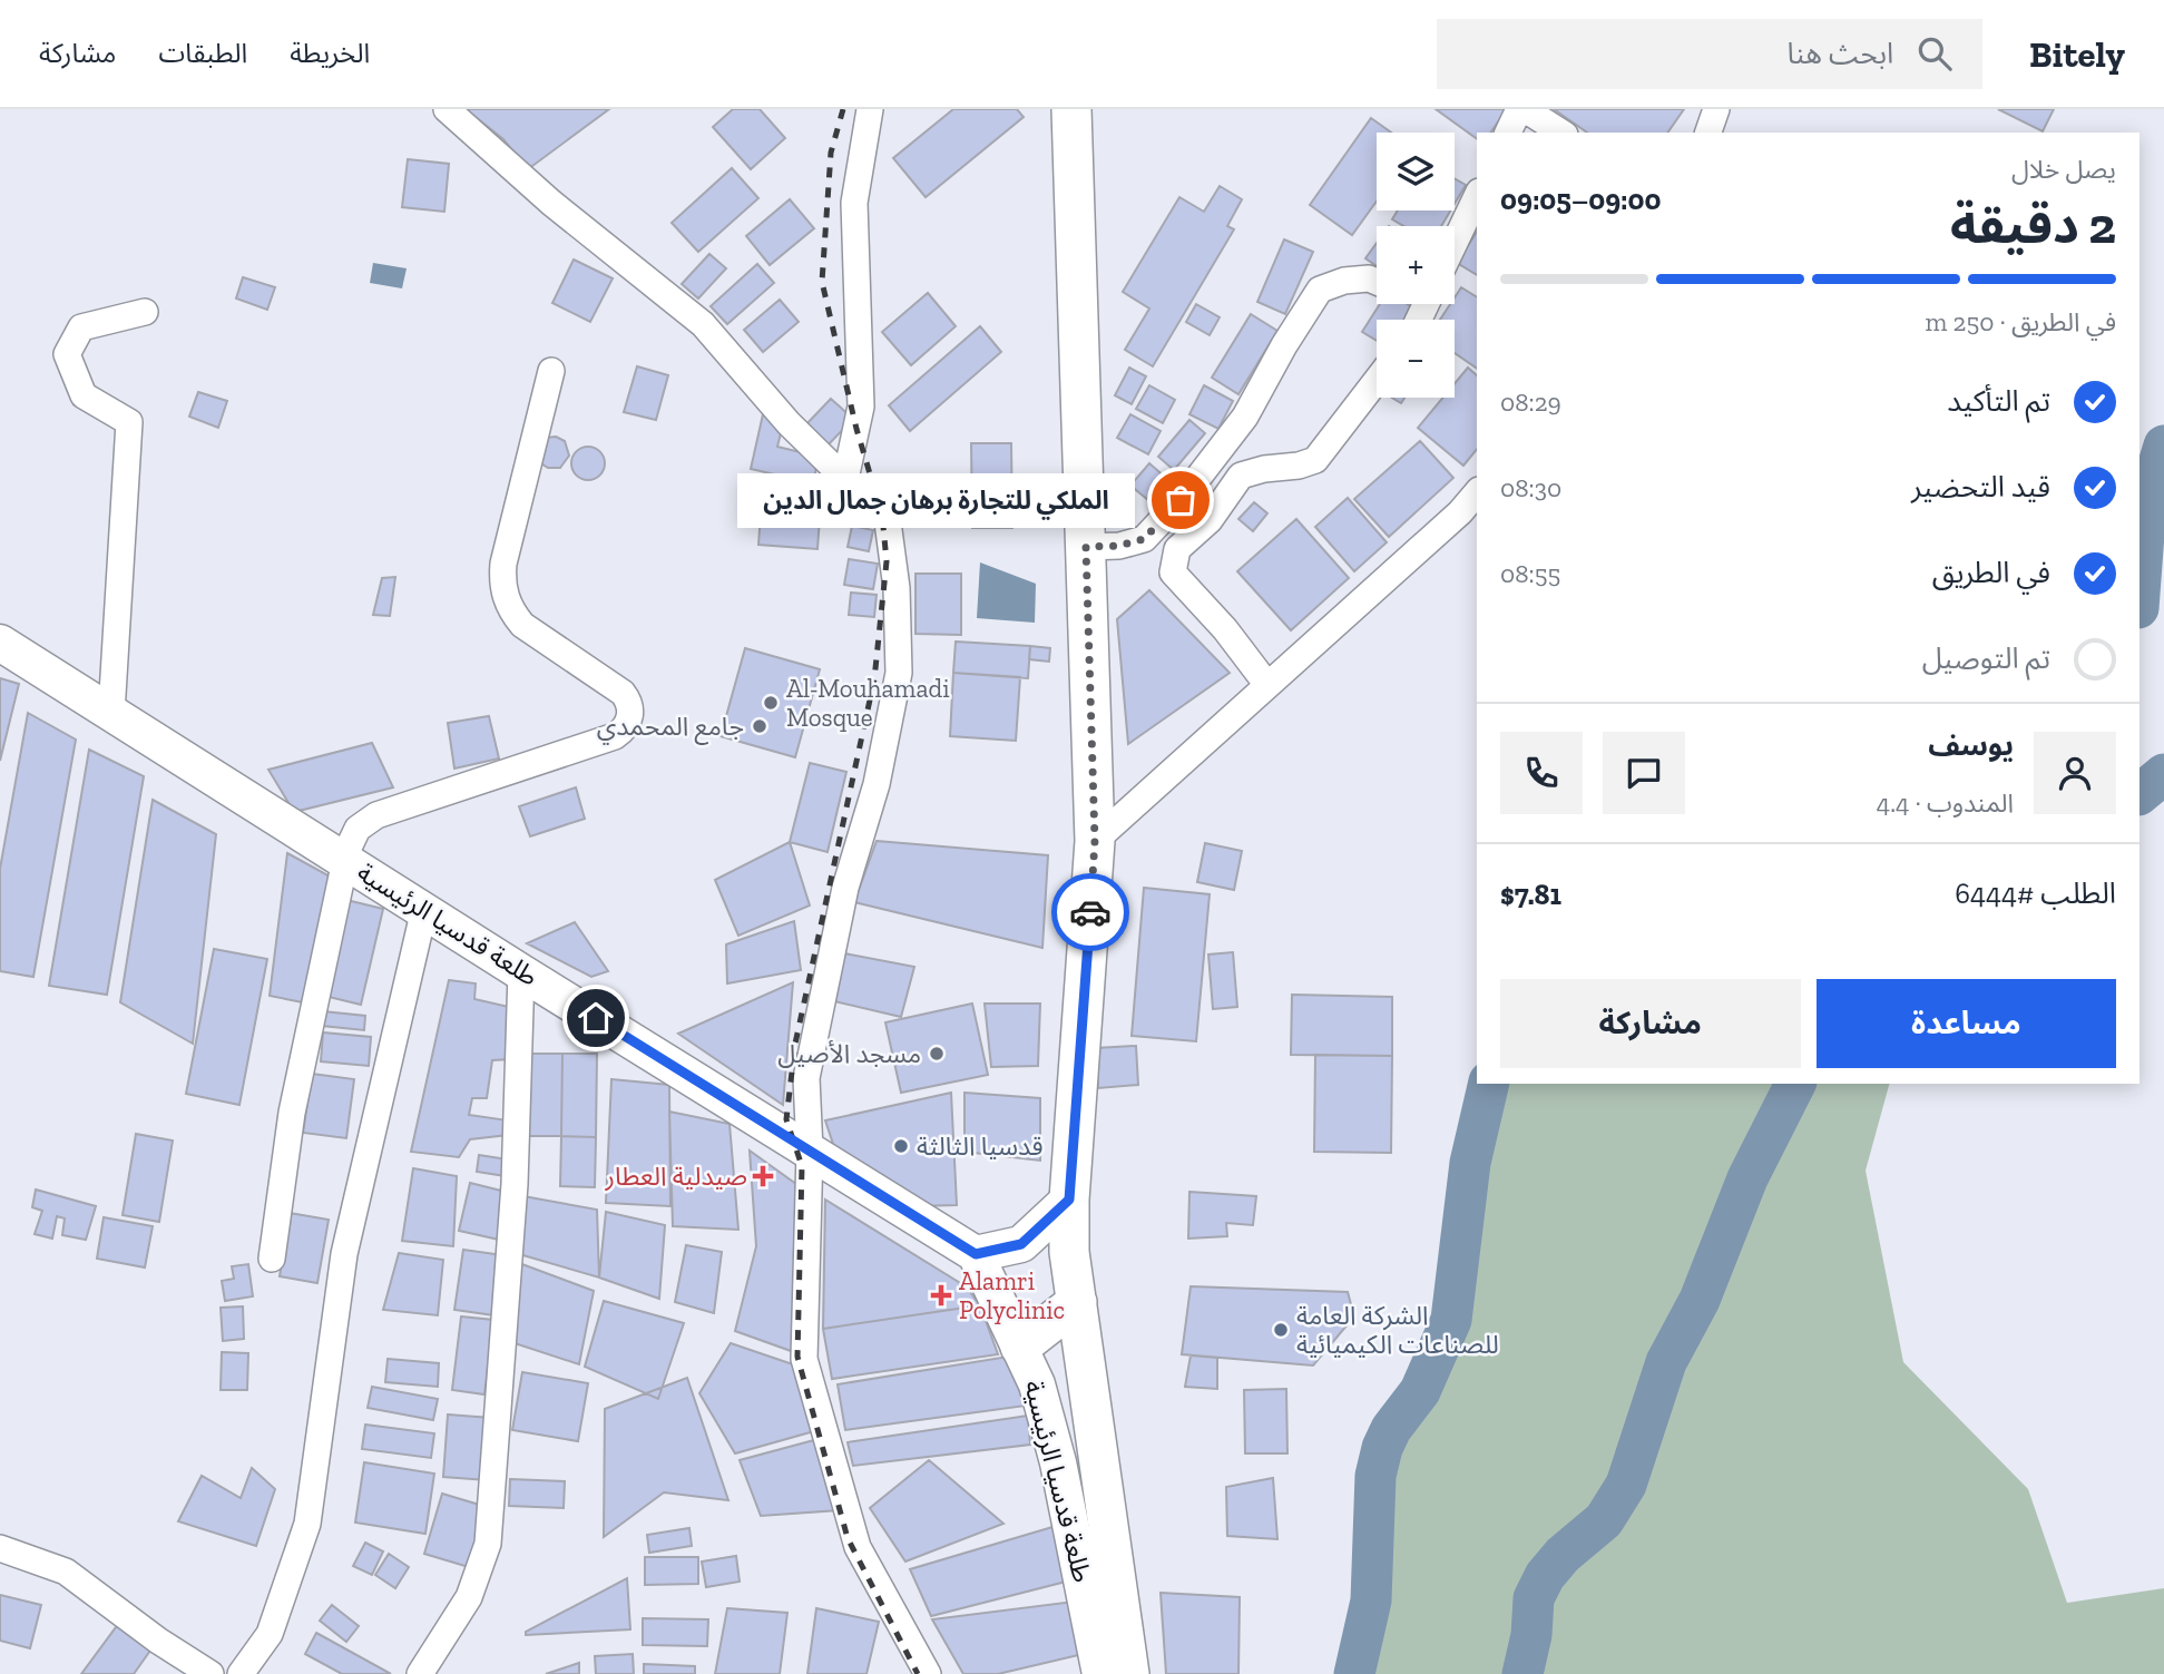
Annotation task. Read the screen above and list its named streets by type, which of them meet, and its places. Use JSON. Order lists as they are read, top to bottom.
{
  "streets": {
    "main road": ["طلعة قدسيا الرئيسية"]
  },
  "places": {
    "other": [
      "الملكي للتجارة برهان جمال الدين",
      "Al-Mouhamadi Mosque",
      "جامع المحمدي",
      "مسجد الأصيل",
      "قدسيا الثالثة",
      "الشركة العامة للصناعات الكيميائية"
    ],
    "health": ["صيدلية العطار", "Alamri Polyclinic"]
  },
  "page": {
    "header": "Bitely",
    "search": "ابحث هنا",
    "nav": ["الخريطة", "الطبقات", "مشاركة"],
    "map_buttons": ["+", "−"],
    "heading": ["2 دقيقة", "يصل خلال", "09:00–09:05"],
    "panel": [
      "يوسف",
      "المندوب · 4.4",
      "الطلب #6444",
      "$7.81"
    ],
    "bar": "في الطريق · 250 m",
    "list": [
      ["تم التأكيد", "08:29"],
      ["قيد التحضير", "08:30"],
      ["في الطريق", "08:55"],
      "تم التوصيل"
    ],
    "bubble": "الملكي للتجارة برهان جمال الدين",
    "buttons": ["مساعدة", "مشاركة"]
  }
}
